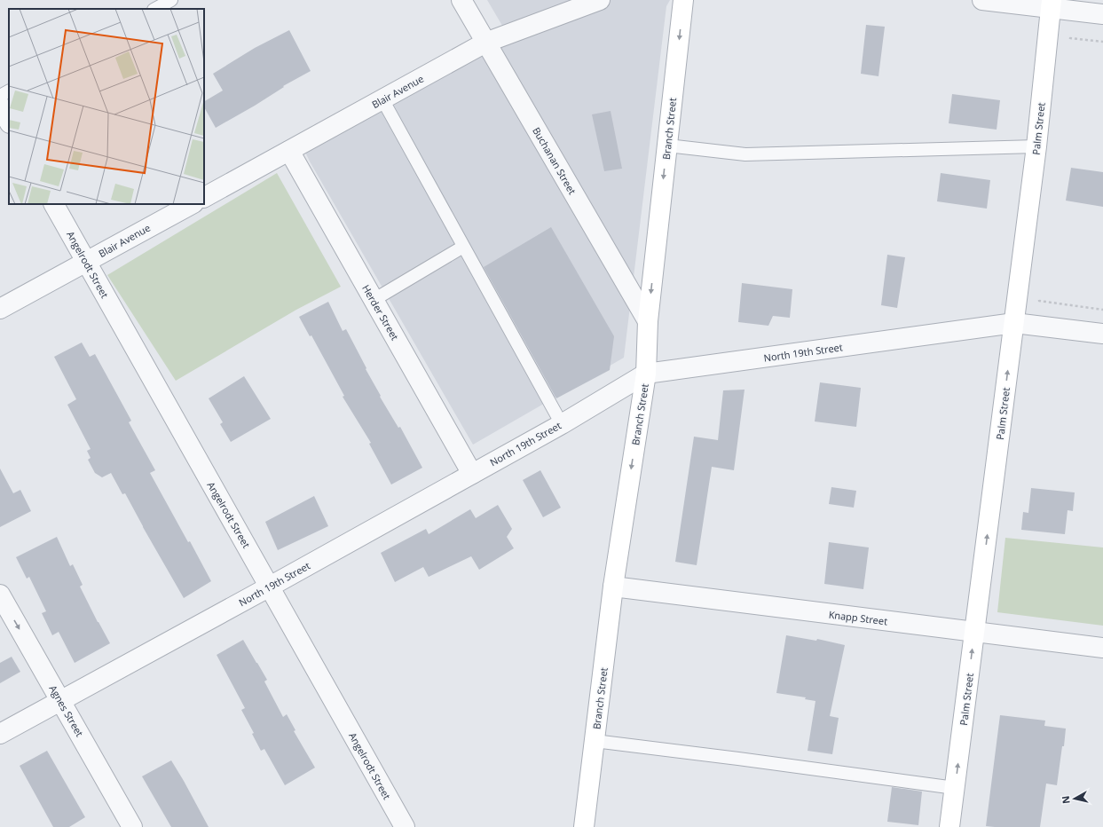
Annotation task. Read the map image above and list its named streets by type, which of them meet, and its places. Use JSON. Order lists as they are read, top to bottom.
{
  "streets": {
    "street": [
      "Blair Avenue",
      "Branch Street",
      "Palm Street",
      "Buchanan Street",
      "Angelrodt Street",
      "Herder Street",
      "North 19th Street",
      "Knapp Street",
      "Agnes Street"
    ]
  },
  "crossings": [
    ["Blair Avenue", "Buchanan Street"],
    ["Blair Avenue", "Angelrodt Street"],
    ["Blair Avenue", "Herder Street"],
    ["Branch Street", "Buchanan Street"],
    ["Branch Street", "North 19th Street"],
    ["Branch Street", "Knapp Street"],
    ["Palm Street", "North 19th Street"],
    ["Palm Street", "Knapp Street"],
    ["Angelrodt Street", "North 19th Street"],
    ["Herder Street", "North 19th Street"],
    ["North 19th Street", "Agnes Street"]
  ],
  "one_way": ["Branch Street", "Palm Street", "Agnes Street"],
  "north": "left"
}
